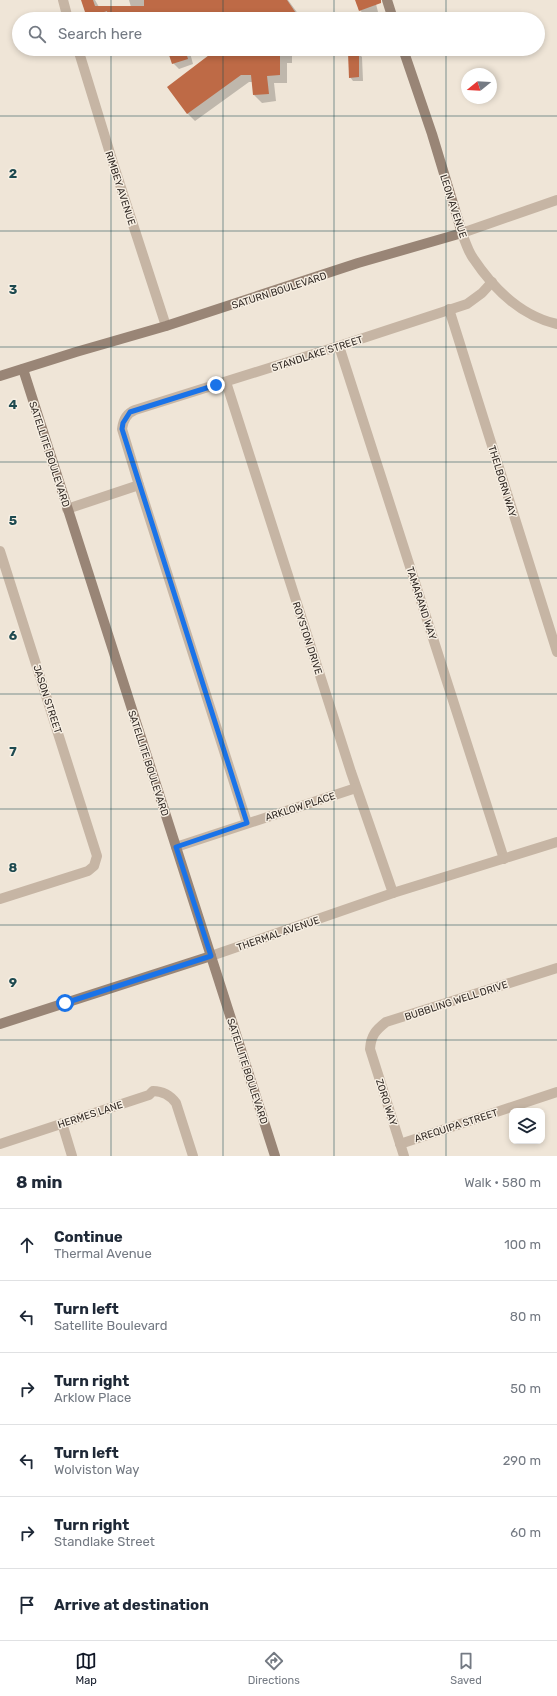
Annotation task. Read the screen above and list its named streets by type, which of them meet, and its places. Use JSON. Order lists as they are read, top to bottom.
{
  "streets": {
    "street": [
      "RIMBEY AVENUE",
      "LEON AVENUE",
      "SATURN BOULEVARD",
      "STANDLAKE STREET",
      "SATELLITE BOULEVARD",
      "THELBORN WAY",
      "TAMARAND WAY",
      "ROYSTON DRIVE",
      "JASON STREET",
      "ARKLOW PLACE",
      "THERMAL AVENUE",
      "BUBBLING WELL DRIVE",
      "ZORO WAY",
      "HERMES LANE",
      "AREQUIPA STREET"
    ]
  },
  "crossings": [
    ["RIMBEY AVENUE", "SATURN BOULEVARD"],
    ["LEON AVENUE", "SATURN BOULEVARD"],
    ["LEON AVENUE", "STANDLAKE STREET"],
    ["SATURN BOULEVARD", "SATELLITE BOULEVARD"],
    ["STANDLAKE STREET", "THELBORN WAY"],
    ["STANDLAKE STREET", "TAMARAND WAY"],
    ["STANDLAKE STREET", "ROYSTON DRIVE"],
    ["SATELLITE BOULEVARD", "ARKLOW PLACE"],
    ["SATELLITE BOULEVARD", "THERMAL AVENUE"],
    ["TAMARAND WAY", "THERMAL AVENUE"],
    ["ROYSTON DRIVE", "ARKLOW PLACE"],
    ["ROYSTON DRIVE", "THERMAL AVENUE"],
    ["BUBBLING WELL DRIVE", "ZORO WAY"],
    ["ZORO WAY", "AREQUIPA STREET"]
  ],
  "north": "left",
  "page": {
    "search": "Search here",
    "heading": ["8 min", "Walk · 580 m"],
    "list": [
      ["Continue", "Thermal Avenue", "100 m"],
      ["Turn left", "Satellite Boulevard", "80 m"],
      ["Turn right", "Arklow Place", "50 m"],
      ["Turn left", "Wolviston Way", "290 m"],
      ["Turn right", "Standlake Street", "60 m"],
      "Arrive at destination"
    ],
    "nav": ["Map", "Directions", "Saved"]
  },
  "grid": {
    "rows": [
      "2",
      "3",
      "4",
      "5",
      "6",
      "7",
      "8",
      "9"
    ]
  }
}
